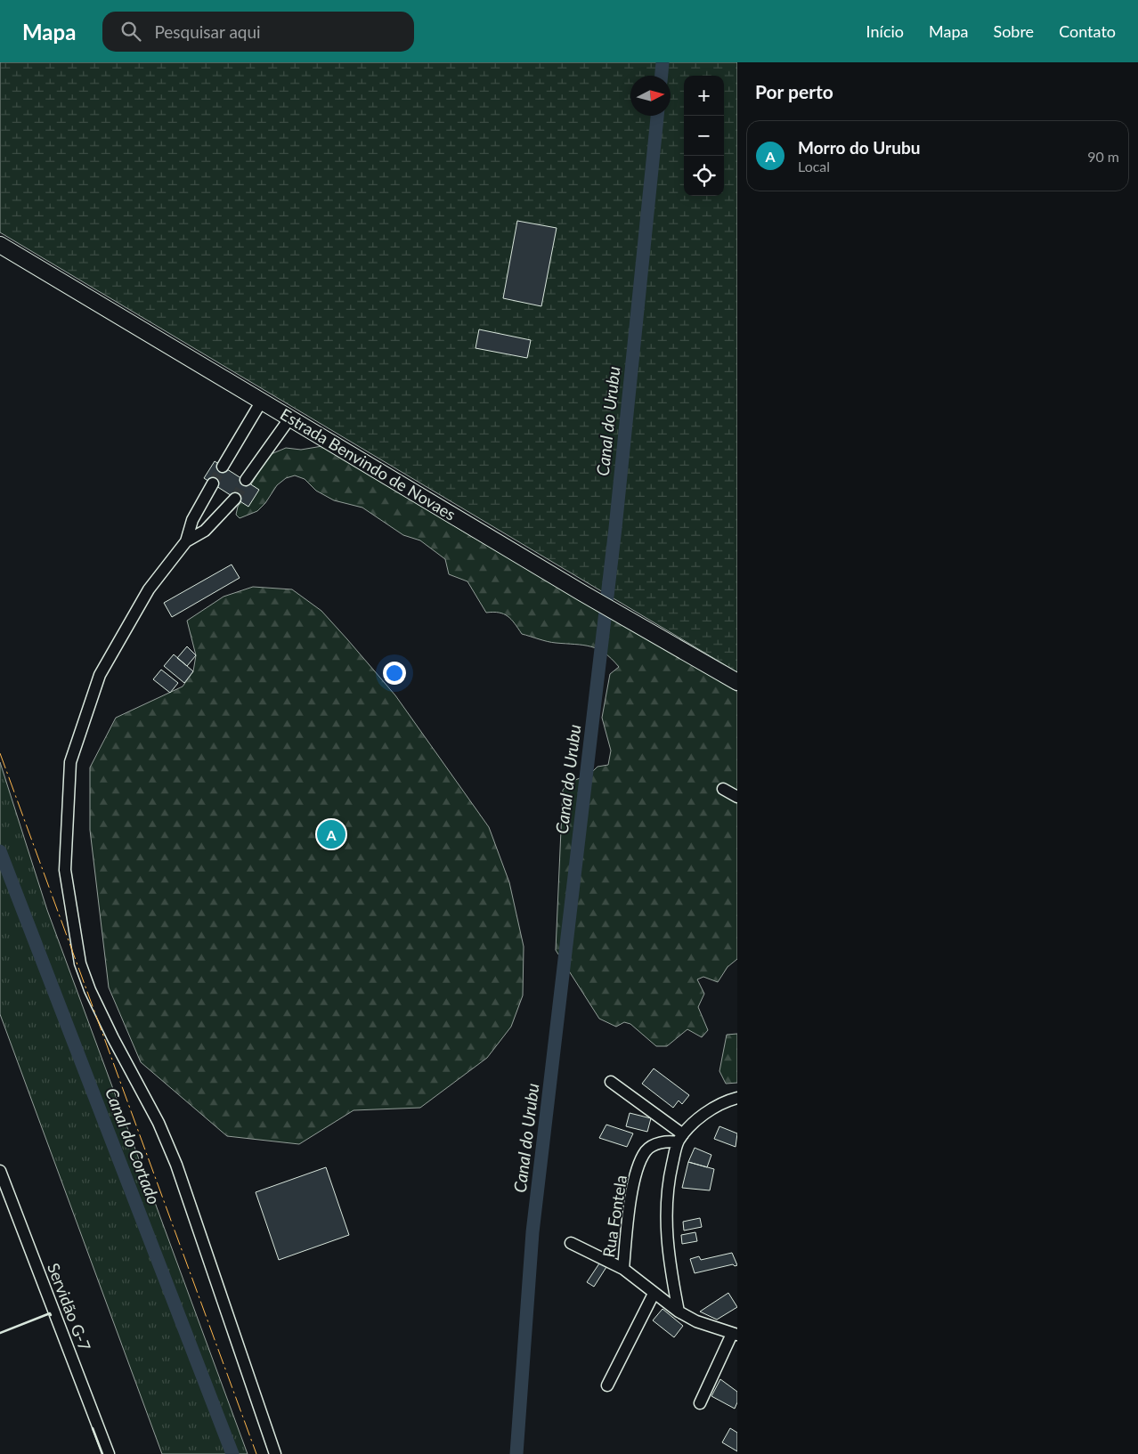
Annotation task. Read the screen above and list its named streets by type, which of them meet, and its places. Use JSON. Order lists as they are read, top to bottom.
{
  "streets": {
    "street": ["Estrada Benvindo de Novaes", "Rua Fontela", "Servidão G-7"]
  },
  "water": ["Canal do Urubu", "Canal do Cortado"],
  "north": "right",
  "page": {
    "header": "Mapa",
    "search": "Pesquisar aqui",
    "nav": [
      "Início",
      "Mapa",
      "Sobre",
      "Contato"
    ],
    "heading": "Por perto",
    "map_buttons": ["+", "−"],
    "list": [
      {
        "mark": "A",
        "name": "Morro do Urubu",
        "note": "Local",
        "value": "90 m"
      }
    ],
    "pins": "A"
  }
}
